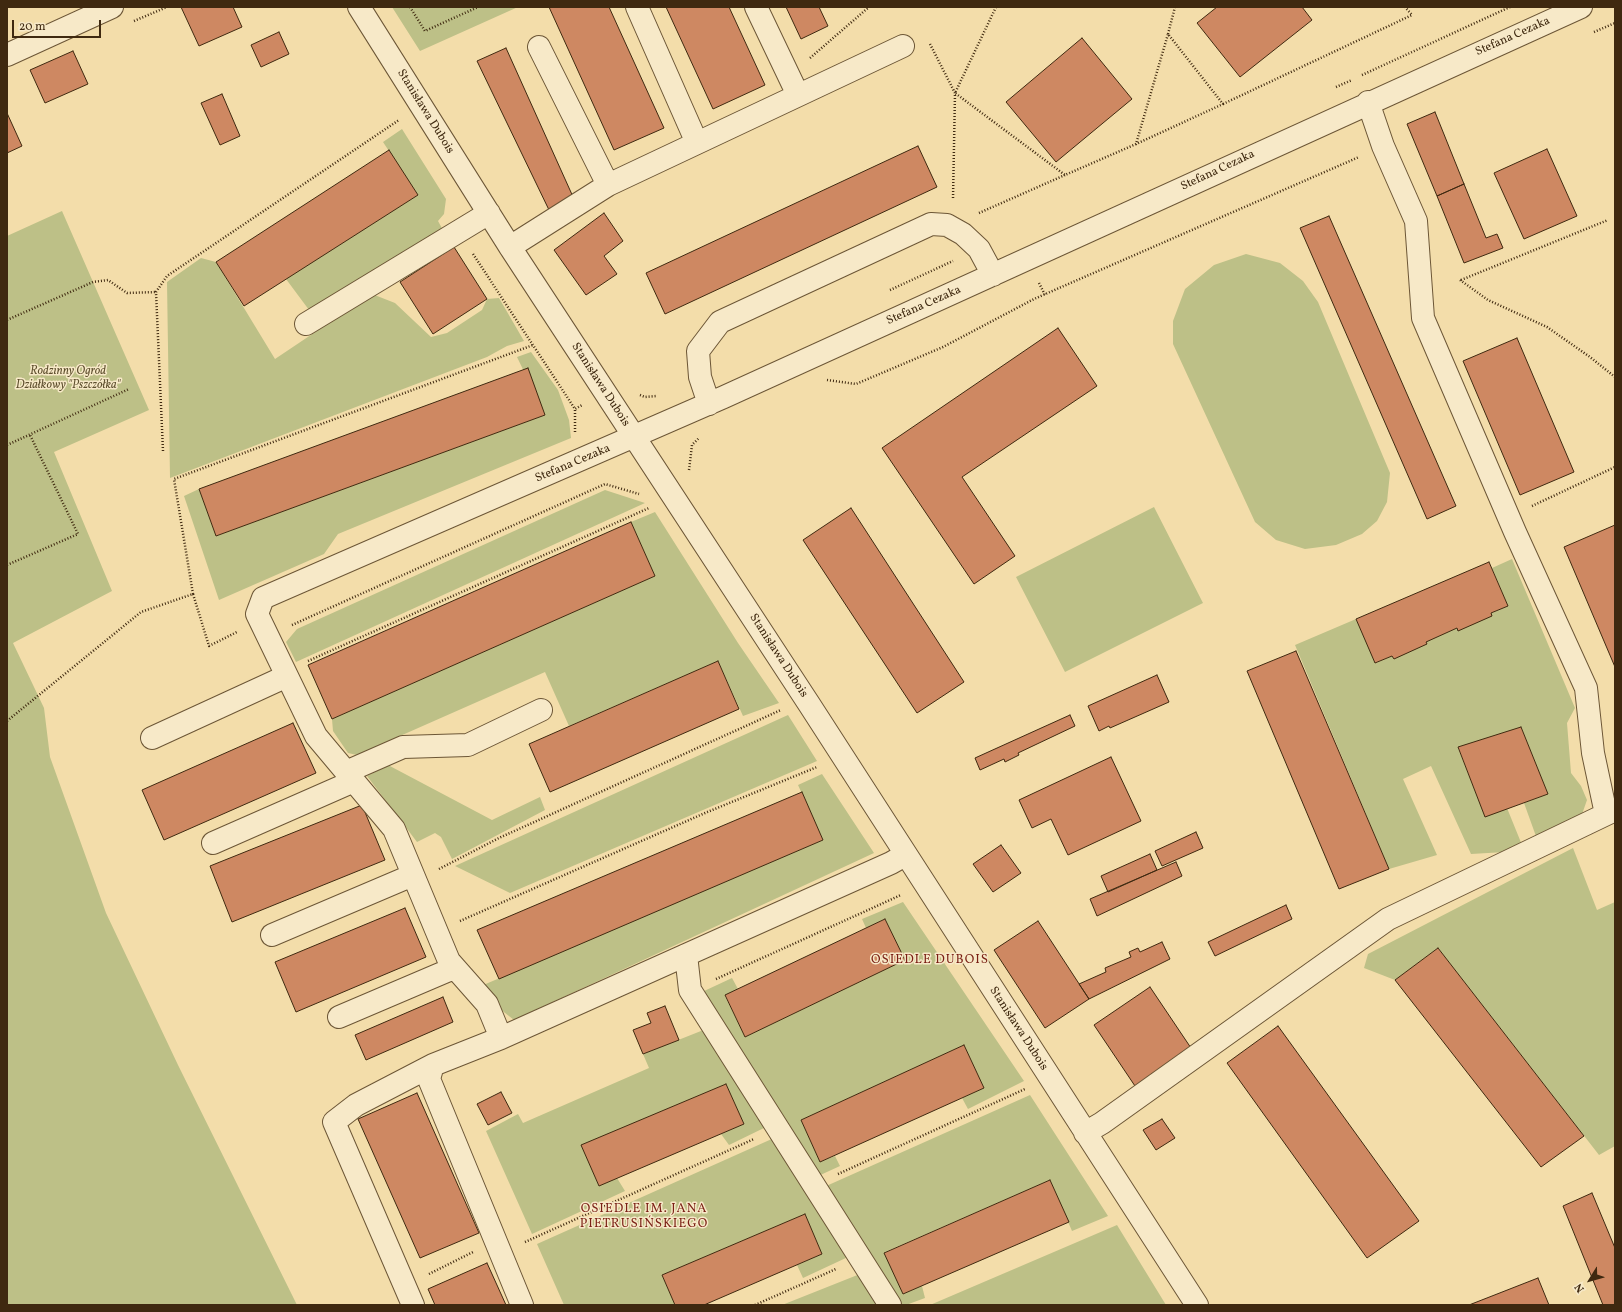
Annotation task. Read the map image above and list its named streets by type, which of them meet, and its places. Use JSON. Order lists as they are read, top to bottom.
{
  "streets": {
    "street": ["Stefana Cezaka", "Stanisława Dubois"]
  },
  "crossings": [
    ["Stefana Cezaka", "Stanisława Dubois"]
  ],
  "districts": ["OSIEDLE DUBOIS", "OSIEDLE IM. JANA PIETRUSIŃSKIEGO"],
  "parks": ["Rodzinny Ogród Działkowy \"Pszczółka\""],
  "scale_bar": "20 m",
  "north": "bottom left"
}
